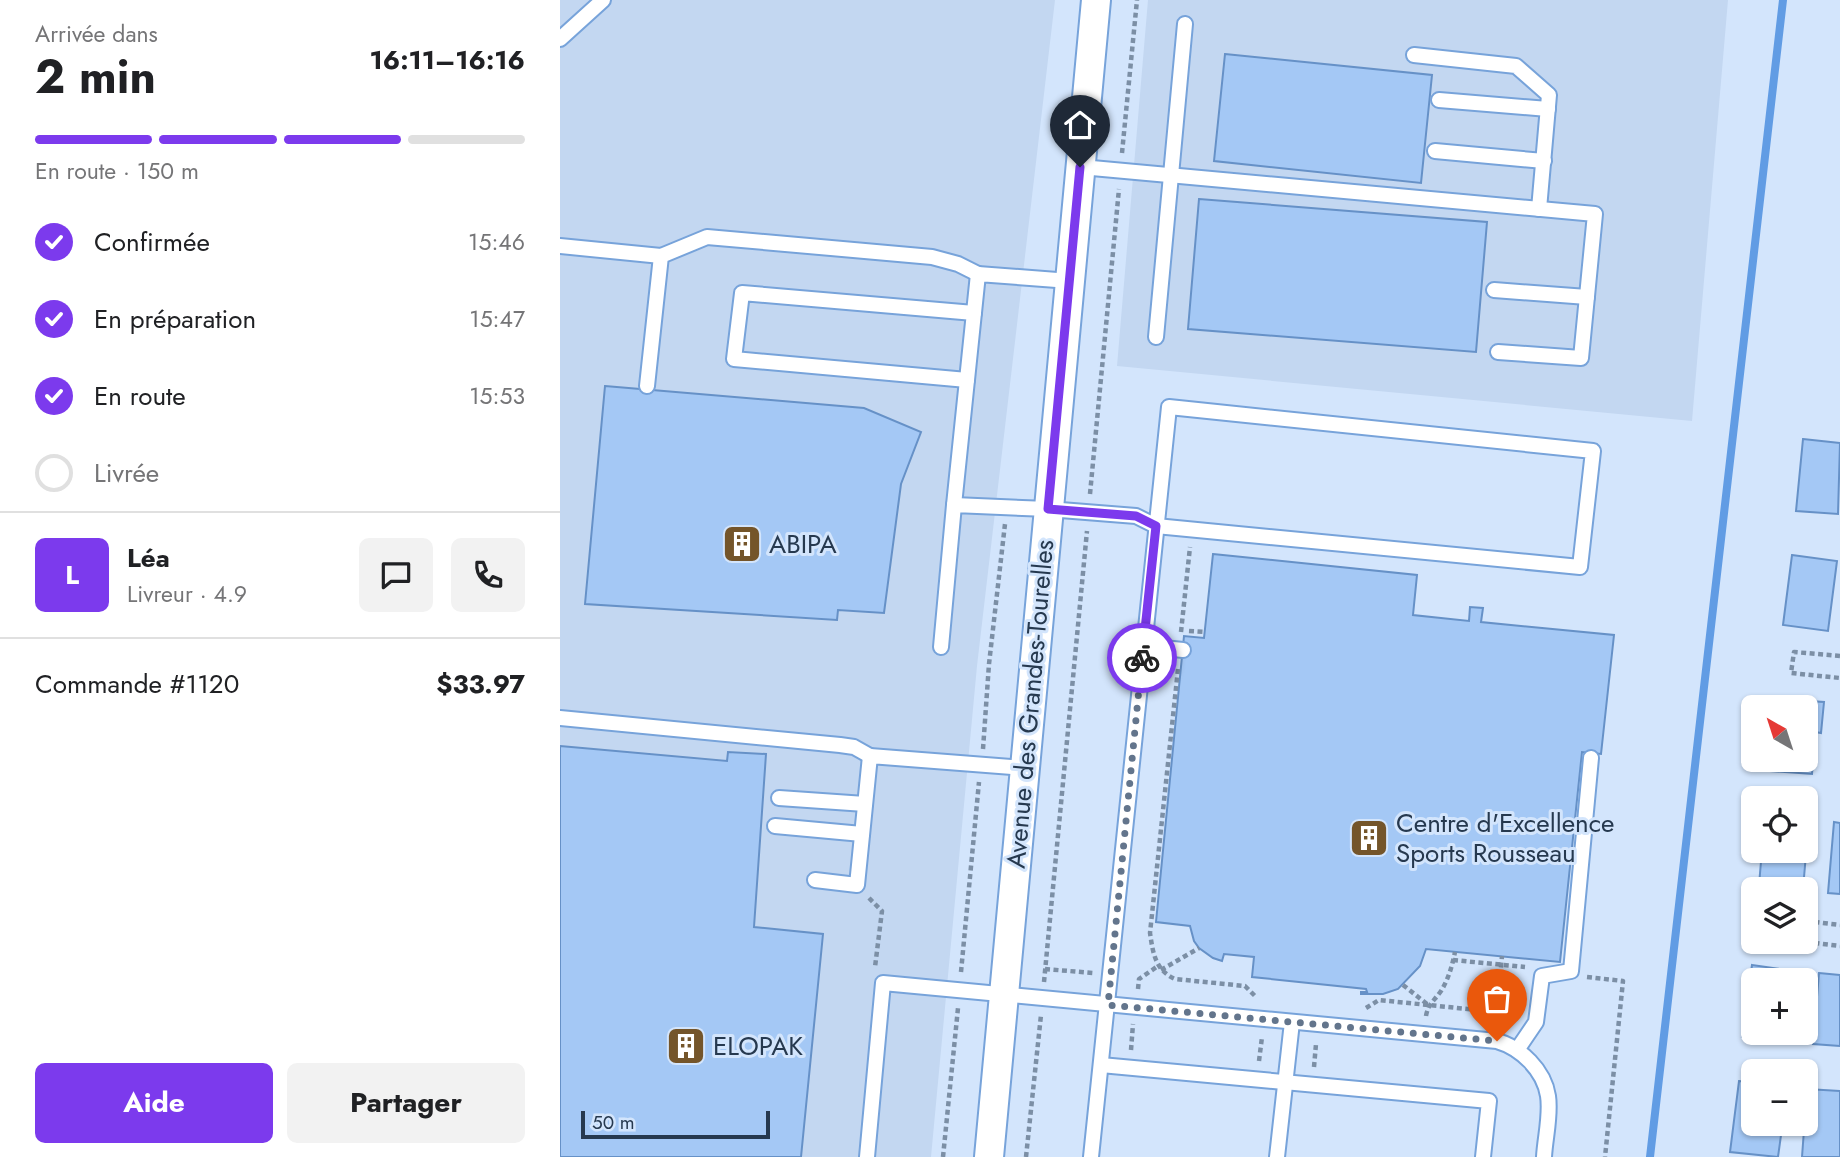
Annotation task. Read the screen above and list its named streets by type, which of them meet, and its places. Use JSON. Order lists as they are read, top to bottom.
{
  "streets": {
    "street": ["Avenue des Grandes-Tourelles"]
  },
  "places": {
    "building": ["ABIPA", "Centre d'Excellence Sports Rousseau", "ELOPAK"]
  },
  "scale_bar": "50 m",
  "north": "top left",
  "page": {
    "heading": ["2 min", "Arrivée dans", "16:11–16:16"],
    "panel": [
      "Léa",
      "Livreur · 4.9",
      "Commande #1120",
      "$33.97"
    ],
    "bar": "En route · 150 m",
    "list": [
      ["Confirmée", "15:46"],
      ["En préparation", "15:47"],
      ["En route", "15:53"],
      "Livrée"
    ],
    "round": "L",
    "map_buttons": ["+", "−"],
    "buttons": ["Aide", "Partager"],
    "scale": "50 m"
  }
}
